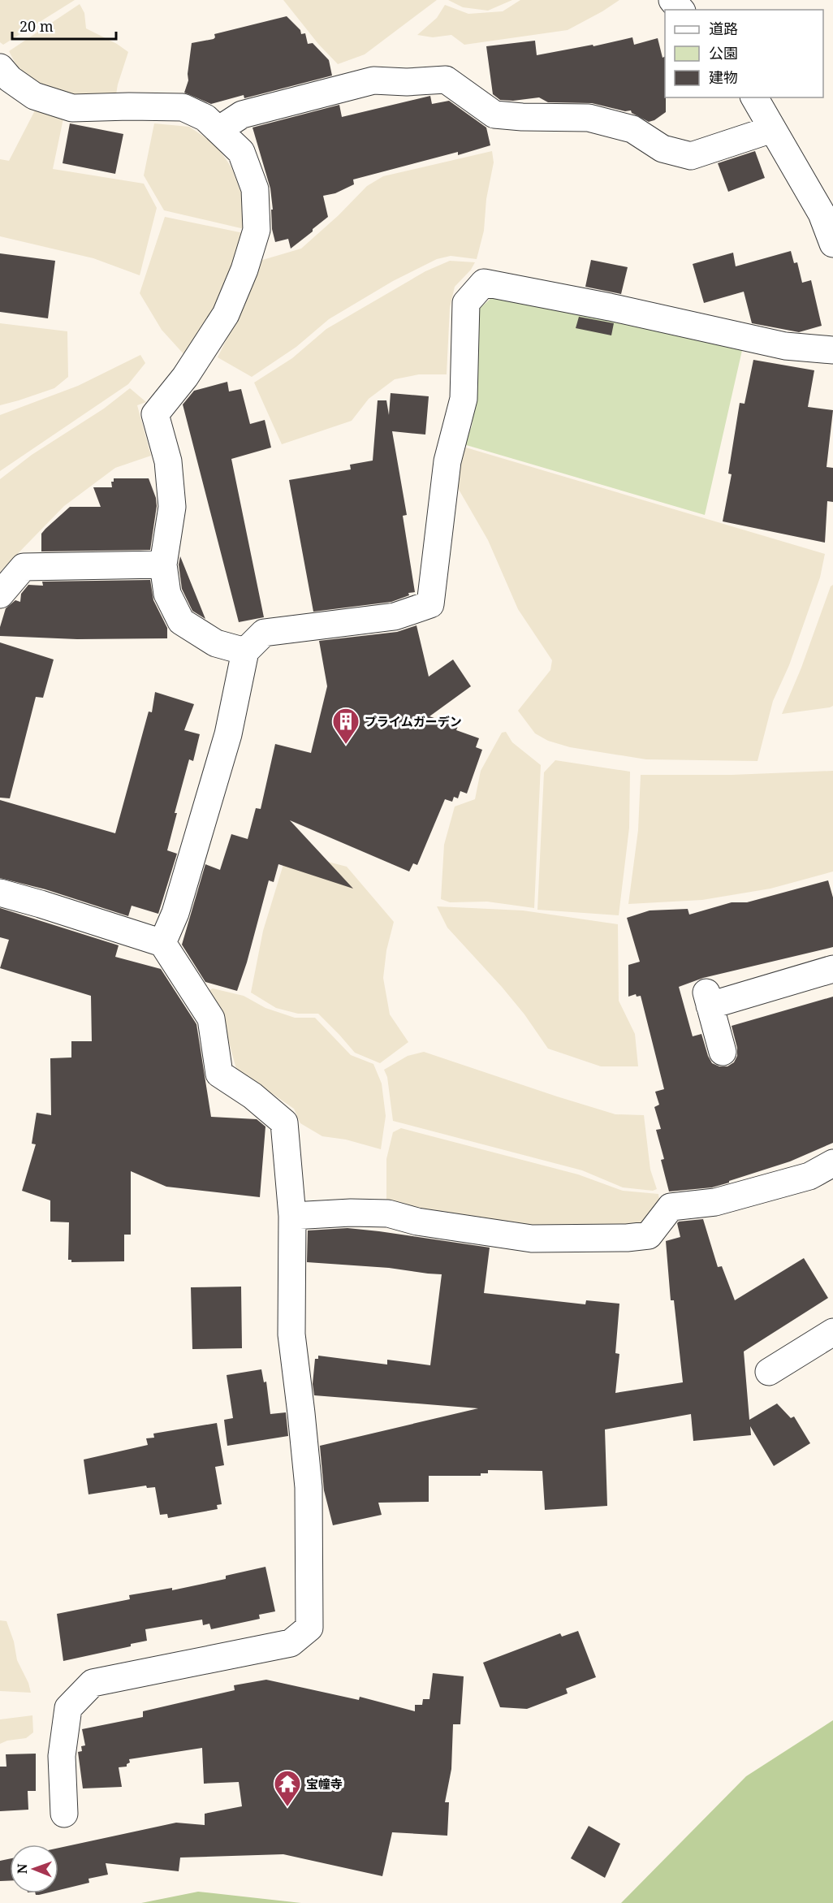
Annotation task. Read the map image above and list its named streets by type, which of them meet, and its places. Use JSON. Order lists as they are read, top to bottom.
{
  "places": {
    "building": ["プライムガーデン"],
    "temple": ["宝幢寺"]
  },
  "legend": ["道路", "公園", "建物"],
  "scale_bar": "20 m",
  "north": "left"
}
